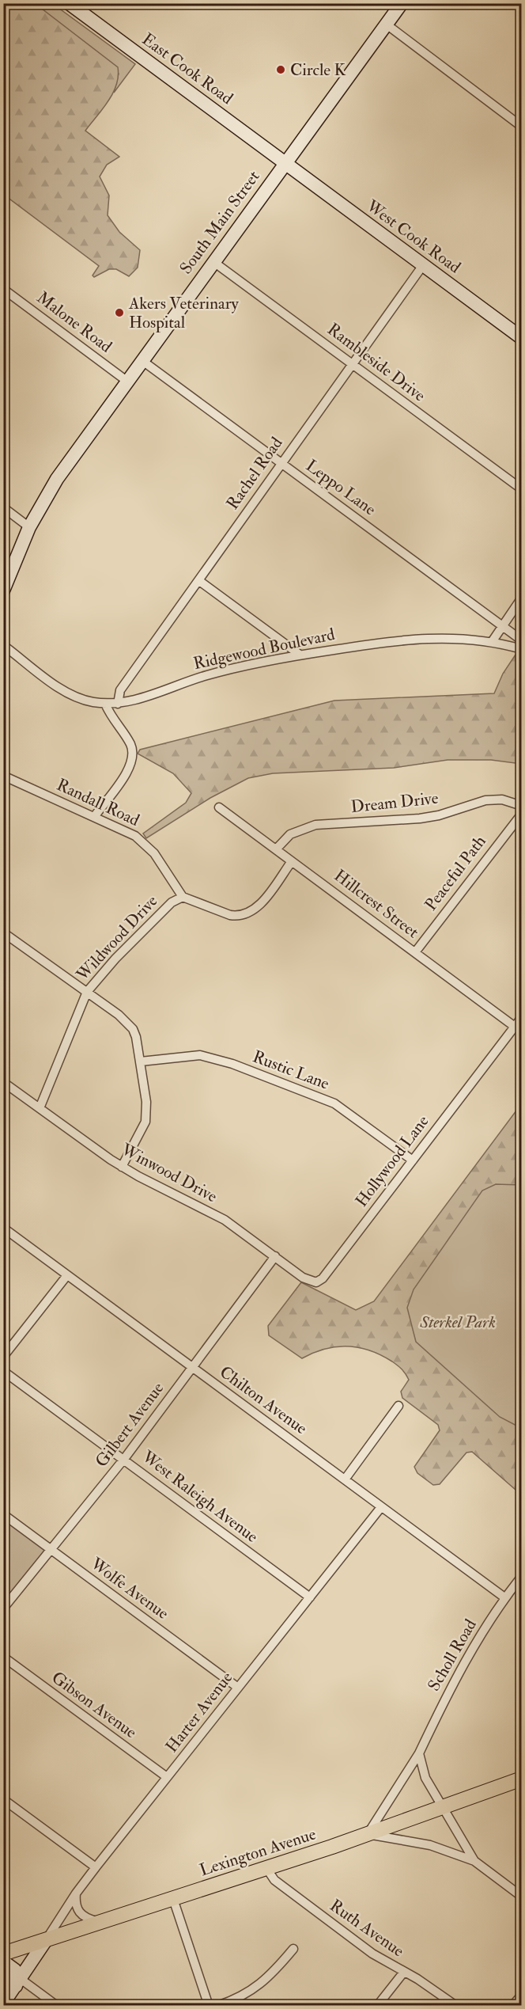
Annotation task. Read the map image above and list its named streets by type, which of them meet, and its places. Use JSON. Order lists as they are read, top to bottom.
{
  "streets": {
    "main road": ["Lexington Avenue"],
    "street": [
      "East Cook Road",
      "South Main Street",
      "West Cook Road",
      "Malone Road",
      "Rambleside Drive",
      "Rachel Road",
      "Leppo Lane",
      "Ridgewood Boulevard",
      "Randall Road",
      "Dream Drive",
      "Peaceful Path",
      "Hillcrest Street",
      "Wildwood Drive",
      "Rustic Lane",
      "Hollywood Lane",
      "Winwood Drive",
      "Chilton Avenue",
      "Gilbert Avenue",
      "West Raleigh Avenue",
      "Wolfe Avenue",
      "Scholl Road",
      "Gibson Avenue",
      "Harter Avenue",
      "Ruth Avenue"
    ]
  },
  "crossings": [
    ["East Cook Road", "South Main Street"],
    ["East Cook Road", "West Cook Road"],
    ["South Main Street", "West Cook Road"],
    ["South Main Street", "Malone Road"],
    ["South Main Street", "Rambleside Drive"],
    ["South Main Street", "Leppo Lane"],
    ["West Cook Road", "Rachel Road"],
    ["Rambleside Drive", "Rachel Road"],
    ["Rachel Road", "Leppo Lane"],
    ["Rachel Road", "Ridgewood Boulevard"],
    ["Randall Road", "Wildwood Drive"],
    ["Dream Drive", "Hillcrest Street"],
    ["Peaceful Path", "Hillcrest Street"],
    ["Hillcrest Street", "Wildwood Drive"],
    ["Hillcrest Street", "Hollywood Lane"],
    ["Wildwood Drive", "Winwood Drive"],
    ["Rustic Lane", "Hollywood Lane"],
    ["Hollywood Lane", "Winwood Drive"],
    ["Hollywood Lane", "Gilbert Avenue"],
    ["Winwood Drive", "Gilbert Avenue"],
    ["Chilton Avenue", "Gilbert Avenue"],
    ["Chilton Avenue", "Scholl Road"],
    ["Chilton Avenue", "Harter Avenue"],
    ["Gilbert Avenue", "West Raleigh Avenue"],
    ["Gilbert Avenue", "Wolfe Avenue"],
    ["West Raleigh Avenue", "Harter Avenue"],
    ["Wolfe Avenue", "Harter Avenue"],
    ["Scholl Road", "Lexington Avenue"],
    ["Gibson Avenue", "Harter Avenue"],
    ["Harter Avenue", "Lexington Avenue"],
    ["Lexington Avenue", "Ruth Avenue"]
  ],
  "parks": ["Sterkel Park"],
  "places": ["Circle K", "Akers Veterinary Hospital"]
}
